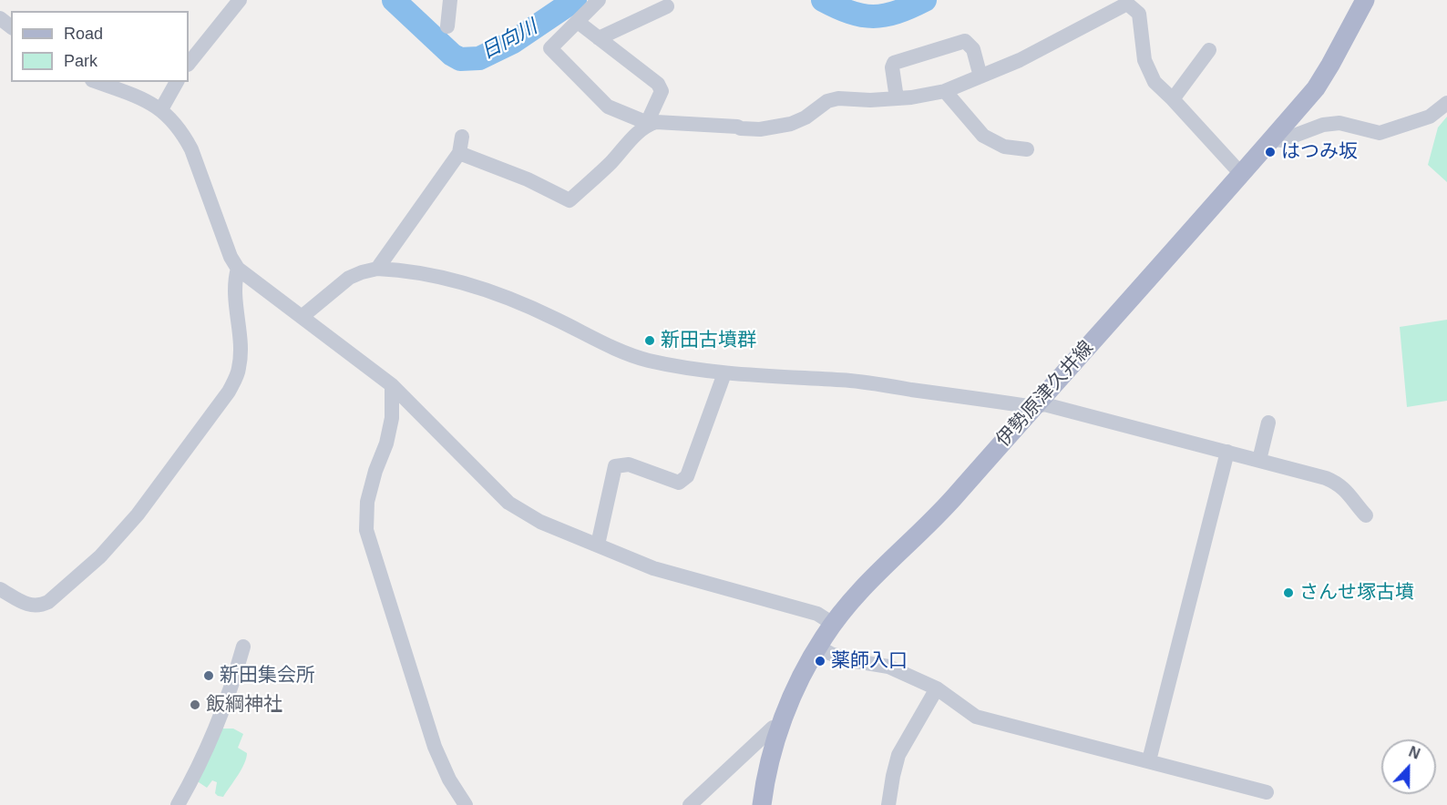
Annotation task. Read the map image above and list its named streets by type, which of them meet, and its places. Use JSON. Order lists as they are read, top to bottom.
{
  "streets": {
    "main road": ["伊勢原津久井線"]
  },
  "water": ["日向川"],
  "places": [
    "はつみ坂",
    "新田古墳群",
    "さんせ塚古墳",
    "薬師入口",
    "新田集会所",
    "飯綱神社"
  ],
  "legend": ["Road", "Park"],
  "north": "top"
}
